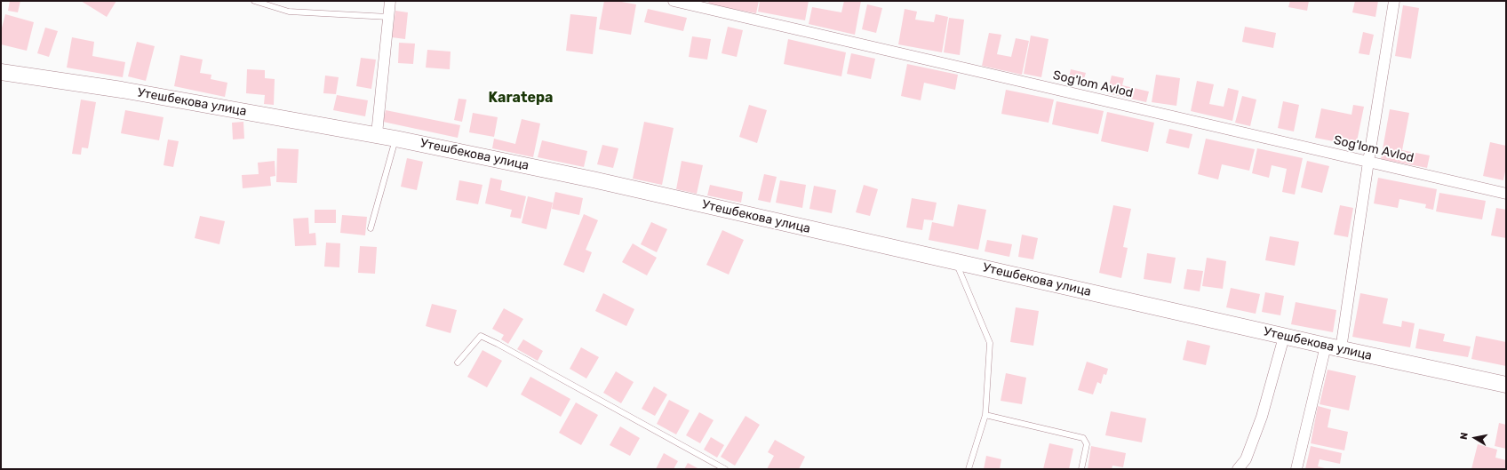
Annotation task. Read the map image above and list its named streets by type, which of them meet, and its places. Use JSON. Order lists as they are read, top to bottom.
{
  "streets": {
    "main road": ["Утешбекова улица"],
    "street": ["Sog'lom Avlod"]
  },
  "districts": ["Karatepa"],
  "north": "left"
}
